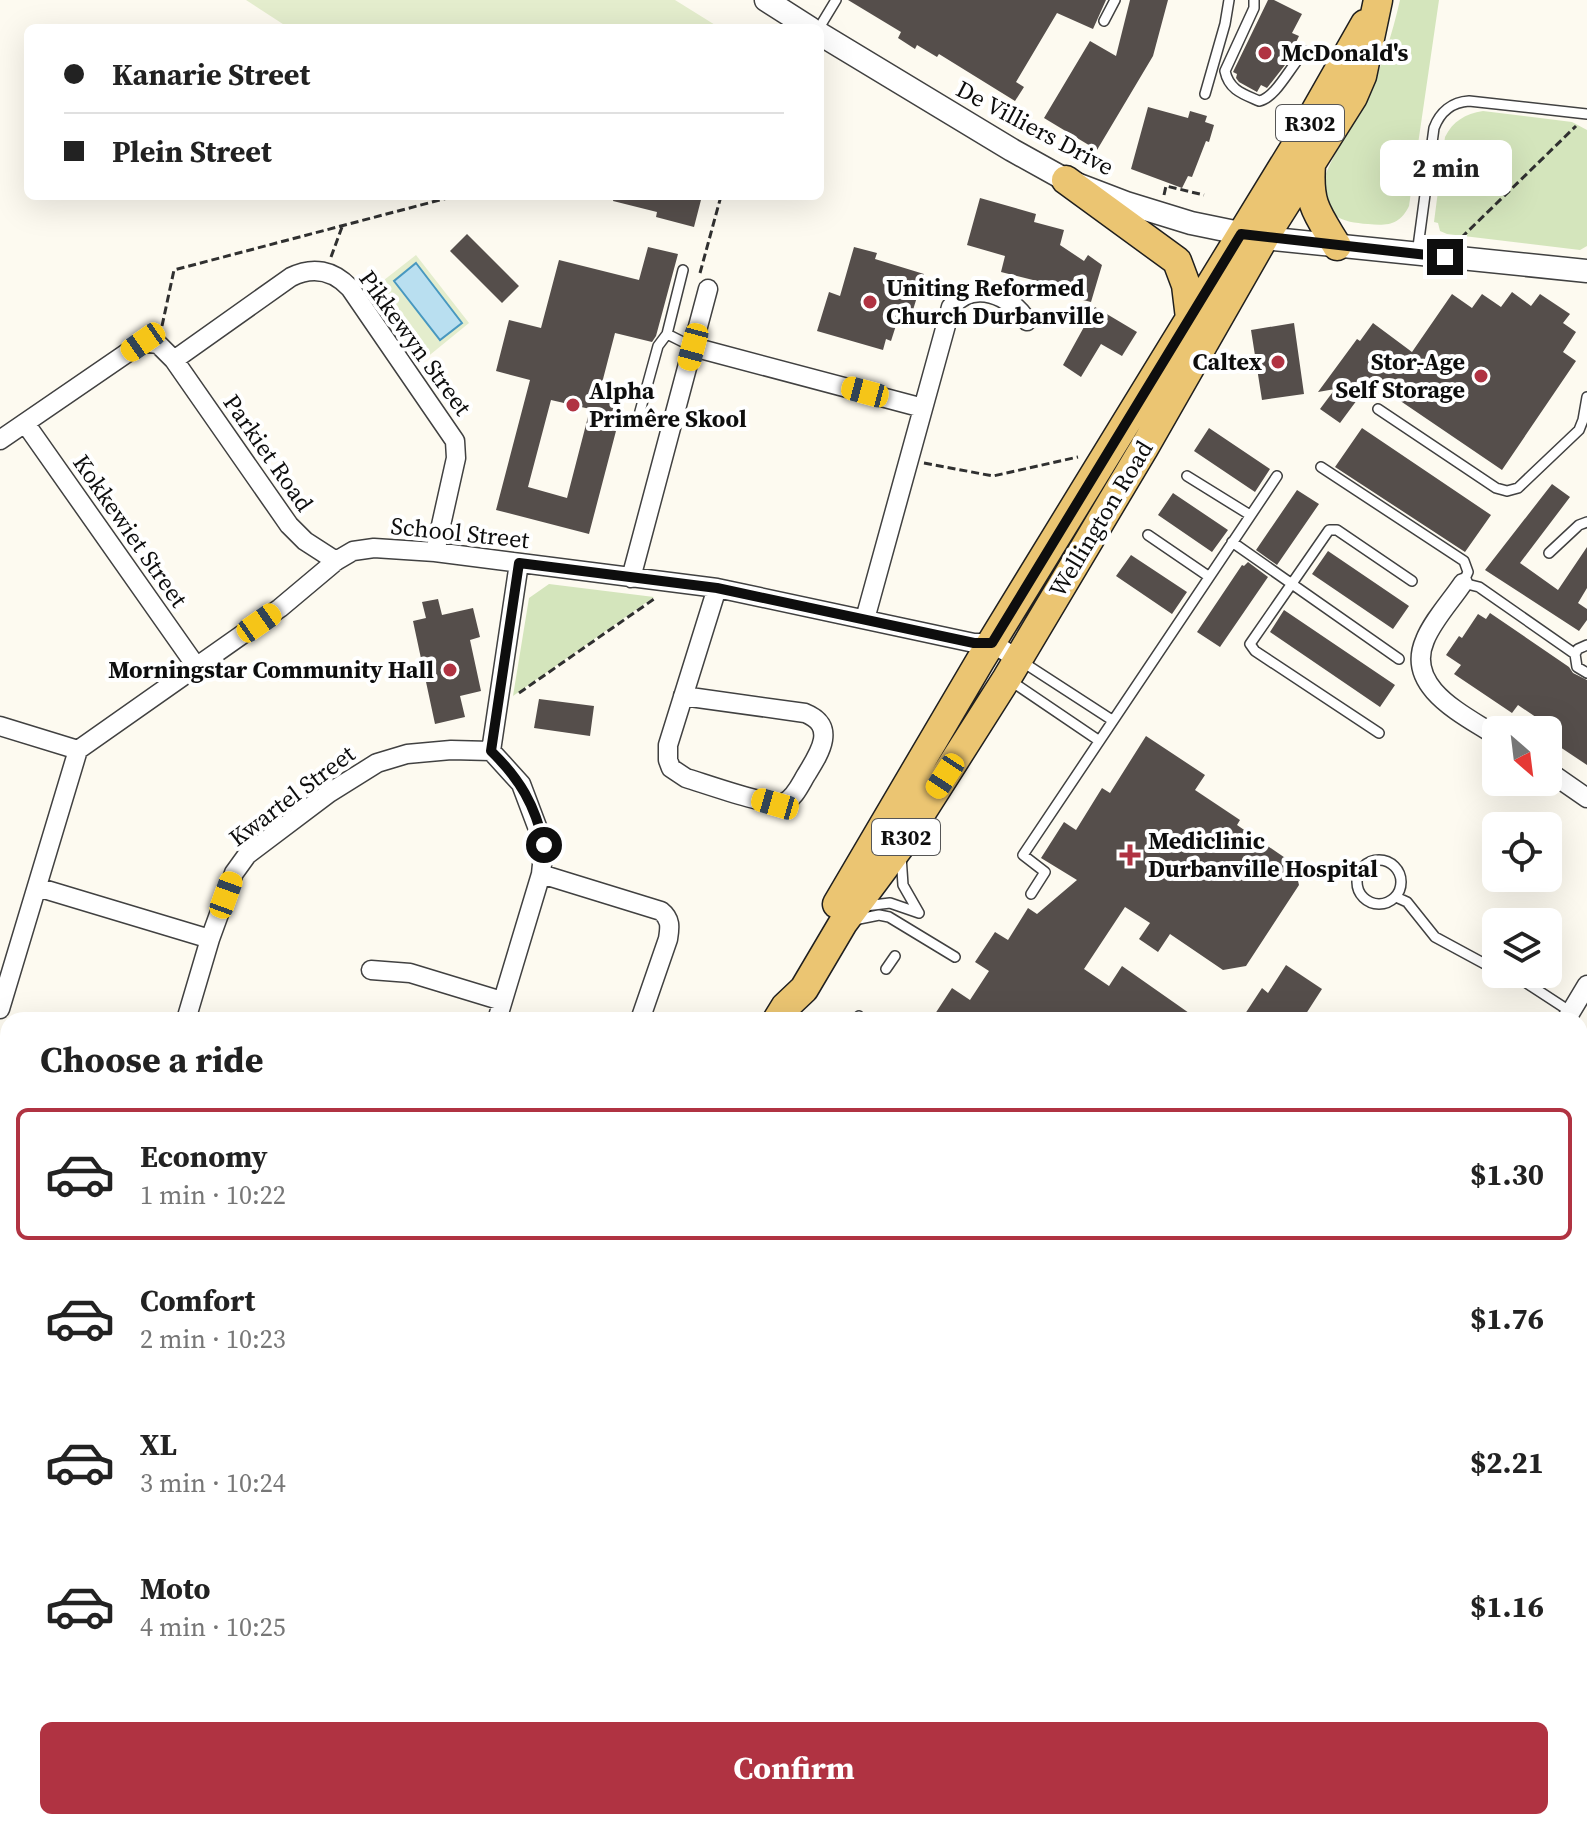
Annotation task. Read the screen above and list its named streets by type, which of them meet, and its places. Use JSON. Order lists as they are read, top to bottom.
{
  "streets": {
    "main road": ["R302", "Wellington Road"],
    "street": [
      "De Villiers Drive",
      "Pikkewyn Street",
      "Parkiet Road",
      "Kokkewiet Street",
      "School Street",
      "Kwartel Street"
    ]
  },
  "crossings": [
    ["De Villiers Drive", "Wellington Road"],
    ["Pikkewyn Street", "Parkiet Road"],
    ["Pikkewyn Street", "School Street"],
    ["Parkiet Road", "School Street"],
    ["Wellington Road", "School Street"],
    ["Kokkewiet Street", "School Street"]
  ],
  "places": {
    "other": [
      "McDonald's",
      "Uniting Reformed Church Durbanville",
      "Caltex",
      "Stor-Age Self Storage",
      "Alpha Primêre Skool",
      "Morningstar Community Hall"
    ],
    "health": ["Mediclinic Durbanville Hospital"]
  },
  "north": "bottom right",
  "page": {
    "banner": ["Kanarie Street", "Plein Street"],
    "bubble": "2 min",
    "heading": "Choose a ride",
    "list": [
      {
        "name": "Economy",
        "note": "1 min · 10:22",
        "value": "$1.30"
      },
      {
        "name": "Comfort",
        "note": "2 min · 10:23",
        "value": "$1.76"
      },
      {
        "name": "XL",
        "note": "3 min · 10:24",
        "value": "$2.21"
      },
      {
        "name": "Moto",
        "note": "4 min · 10:25",
        "value": "$1.16"
      }
    ],
    "buttons": "Confirm"
  }
}
